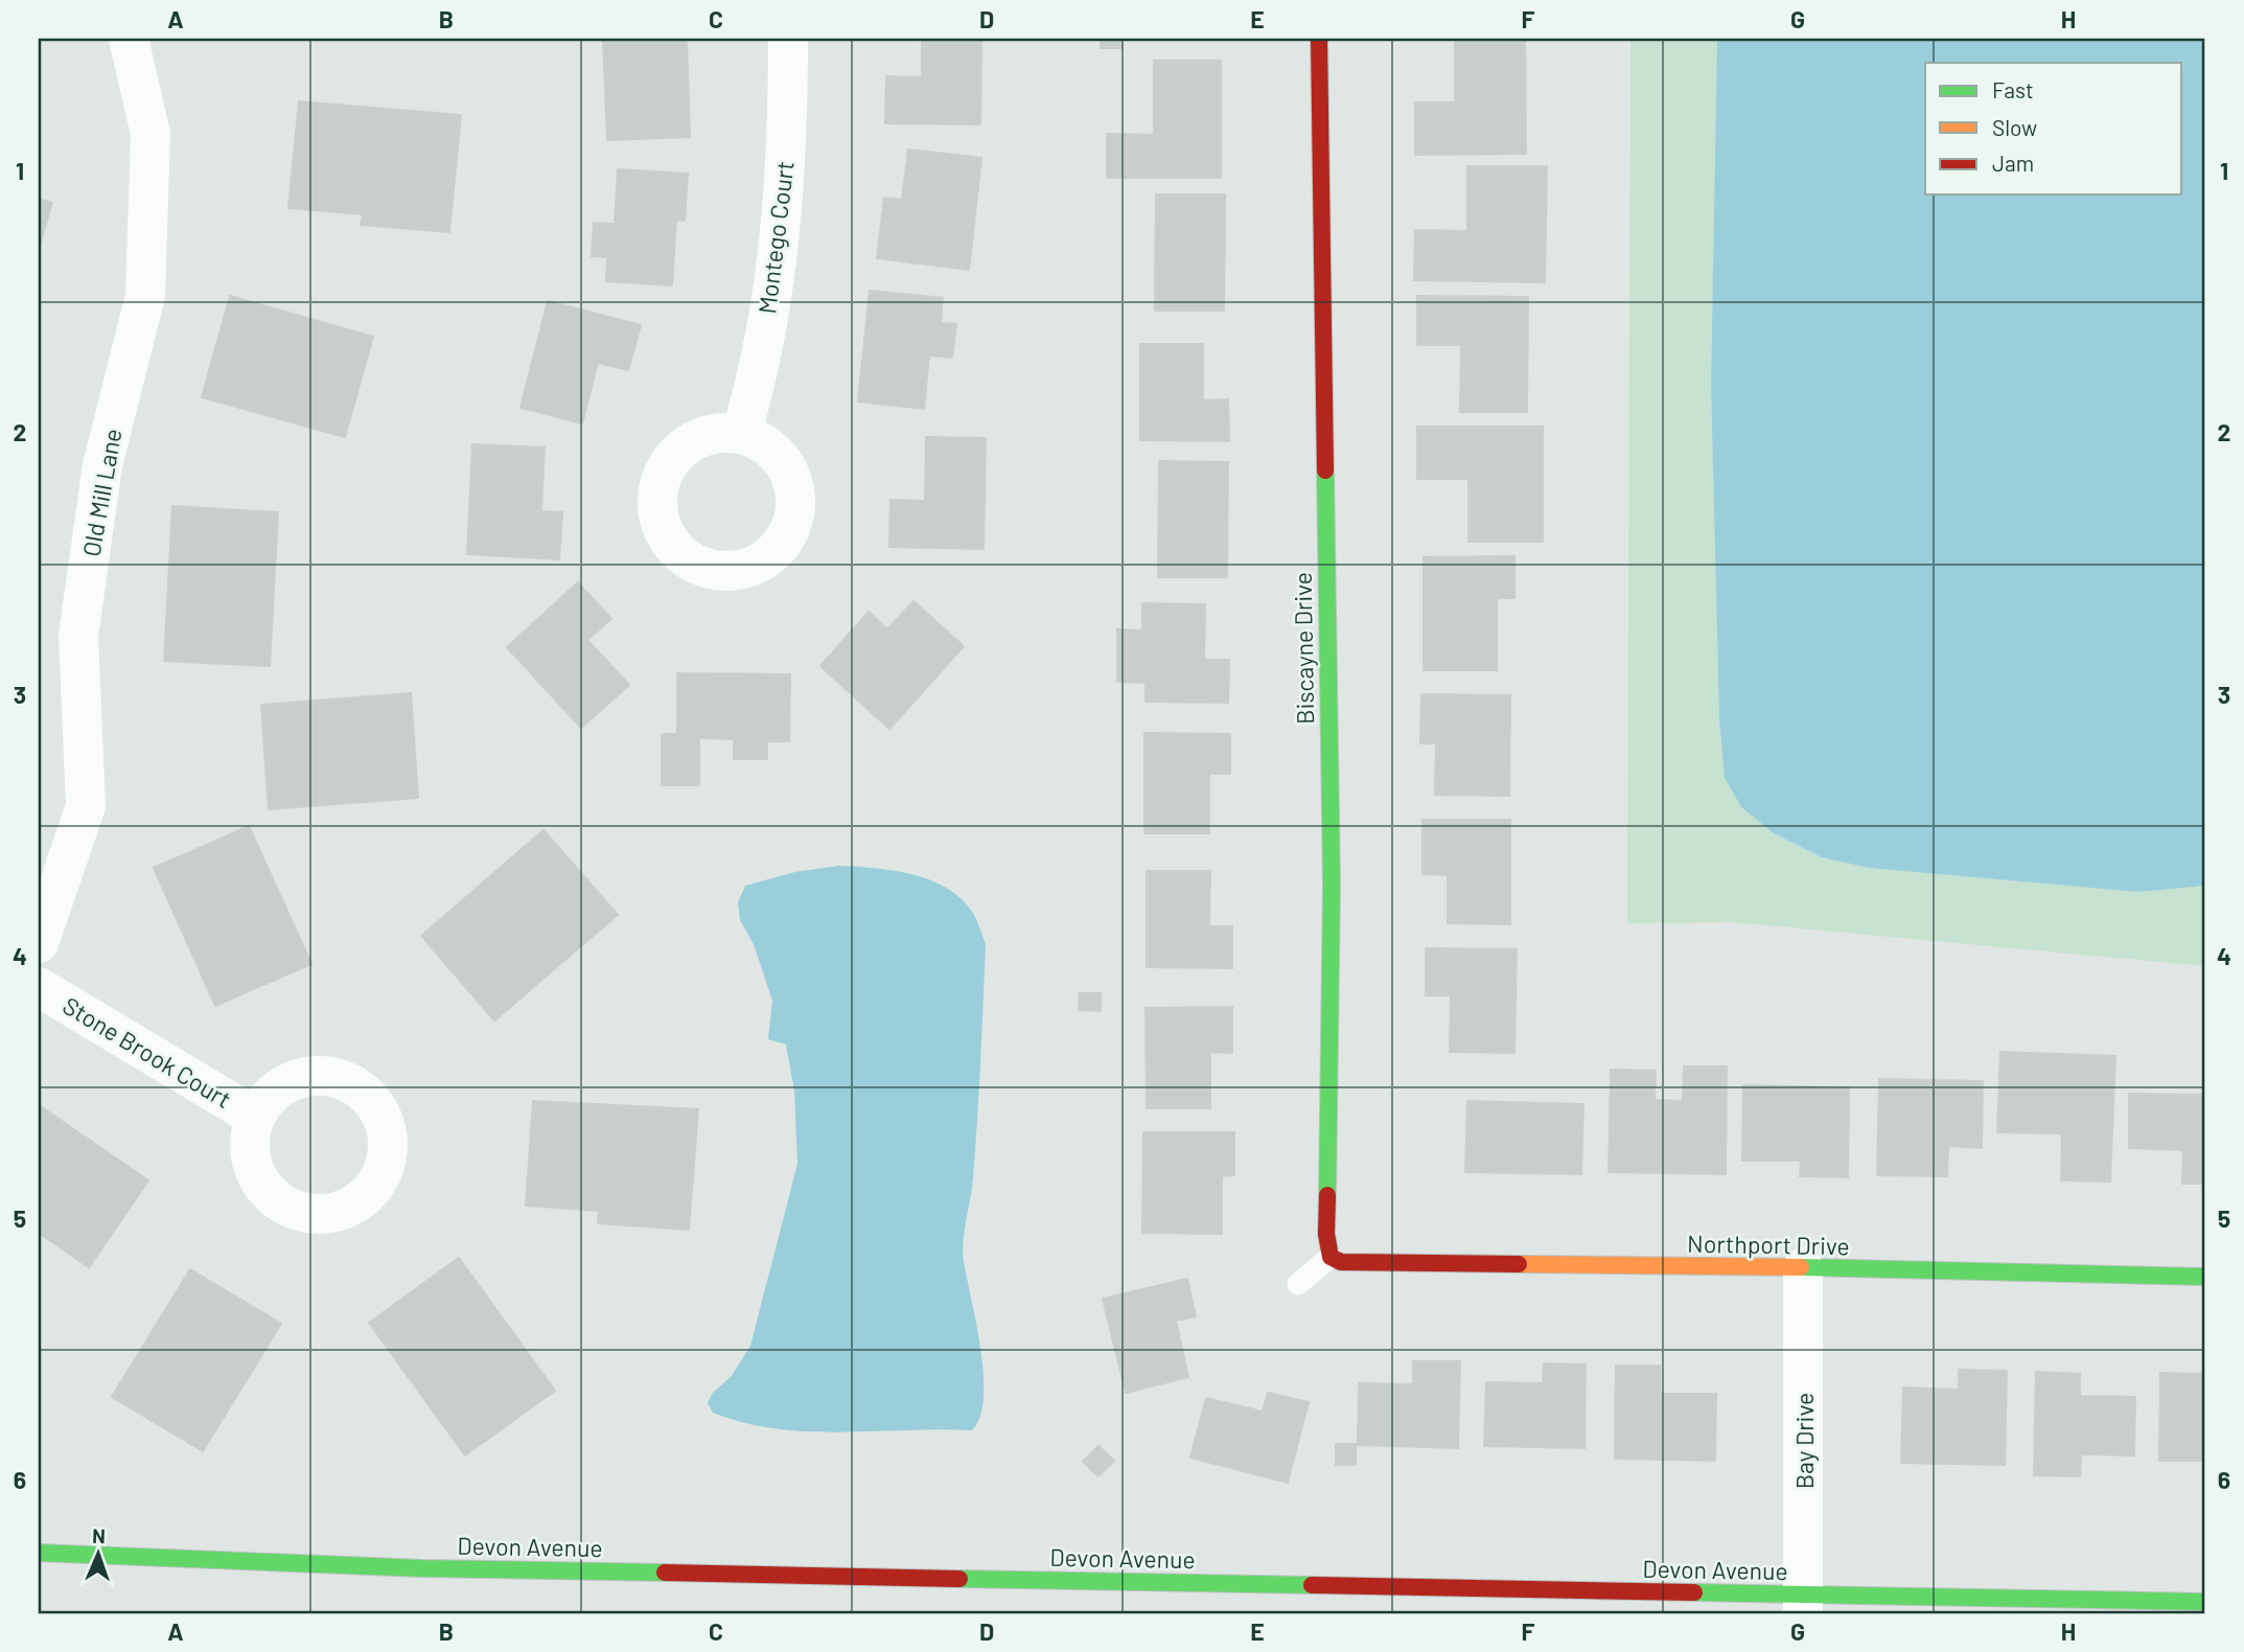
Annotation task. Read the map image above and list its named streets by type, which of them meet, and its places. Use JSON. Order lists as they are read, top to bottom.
{
  "streets": {
    "main road": ["Biscayne Drive", "Northport Drive", "Devon Avenue"],
    "street": [
      "Montego Court",
      "Old Mill Lane",
      "Stone Brook Court",
      "Bay Drive"
    ]
  },
  "crossings": [
    ["Biscayne Drive", "Northport Drive"],
    ["Northport Drive", "Bay Drive"],
    ["Bay Drive", "Devon Avenue"]
  ],
  "legend": ["Fast", "Slow", "Jam"],
  "north": "top",
  "grid": {
    "columns": [
      "A",
      "B",
      "C",
      "D",
      "E",
      "F",
      "G",
      "H"
    ],
    "rows": [
      "1",
      "2",
      "3",
      "4",
      "5",
      "6"
    ]
  }
}
